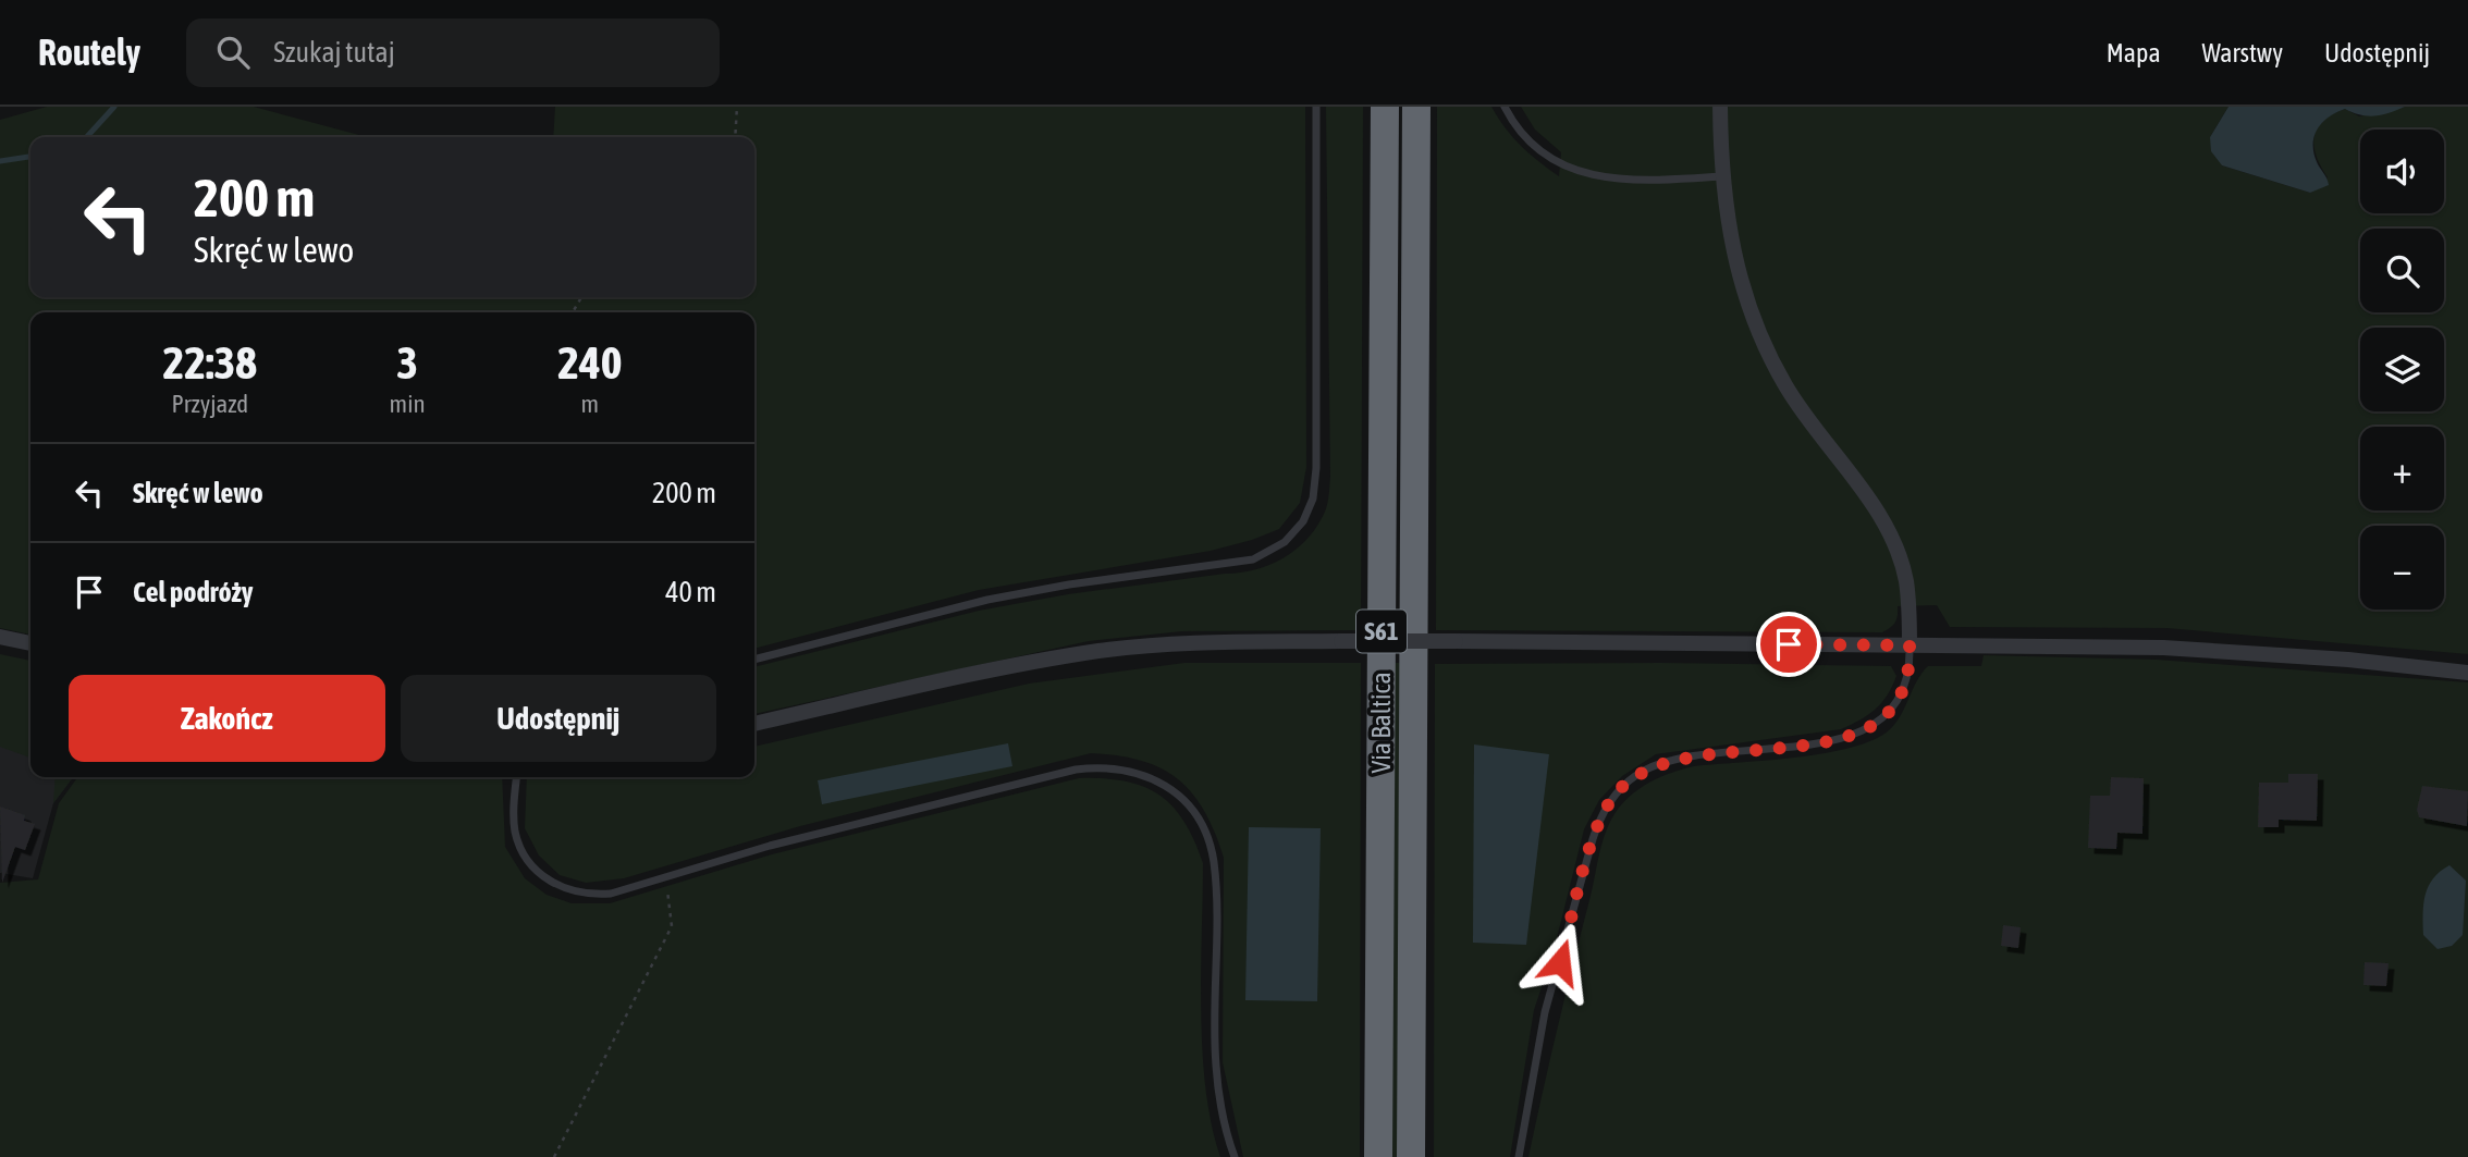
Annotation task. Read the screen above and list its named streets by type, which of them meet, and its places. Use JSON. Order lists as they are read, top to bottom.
{
  "streets": {
    "highway": ["S61", "Via Baltica"]
  },
  "page": {
    "header": "Routely",
    "search": "Szukaj tutaj",
    "nav": ["Mapa", "Warstwy", "Udostępnij"],
    "map_buttons": ["+", "−"],
    "turn": ["200 m", "Skręć w lewo"],
    "eta": [
      "22:38",
      "Przyjazd",
      "3",
      "min",
      "240",
      "m"
    ],
    "list": [
      {
        "name": "Skręć w lewo",
        "value": "200 m"
      },
      {
        "name": "Cel podróży",
        "value": "40 m"
      }
    ],
    "buttons": ["Zakończ", "Udostępnij"]
  }
}
